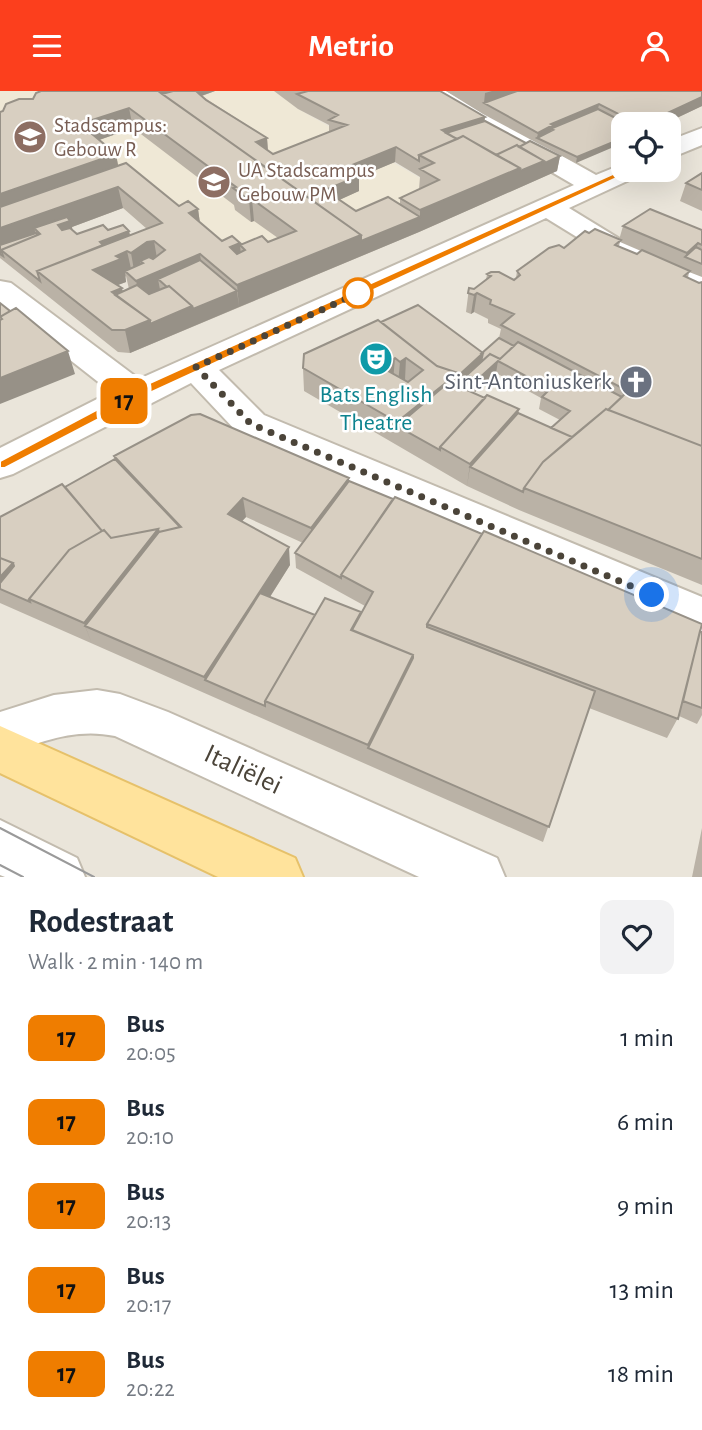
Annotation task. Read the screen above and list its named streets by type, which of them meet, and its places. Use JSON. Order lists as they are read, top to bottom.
{
  "streets": {
    "street": ["Italiëlei"]
  },
  "places": {
    "school or university": ["Stadscampus: Gebouw R", "UA Stadscampus Gebouw PM"],
    "theatre": ["Bats English Theatre"],
    "church": ["Sint-Antoniuskerk"]
  },
  "lines": ["bus line 17"],
  "page": {
    "header": "Metrio",
    "on_map": "17",
    "heading": ["Rodestraat", "Walk · 2 min · 140 m"],
    "list": [
      {
        "mark": "17",
        "name": "Bus",
        "note": "20:05",
        "value": "1 min"
      },
      {
        "mark": "17",
        "name": "Bus",
        "note": "20:10",
        "value": "6 min"
      },
      {
        "mark": "17",
        "name": "Bus",
        "note": "20:13",
        "value": "9 min"
      },
      {
        "mark": "17",
        "name": "Bus",
        "note": "20:17",
        "value": "13 min"
      },
      {
        "mark": "17",
        "name": "Bus",
        "note": "20:22",
        "value": "18 min"
      }
    ]
  }
}
